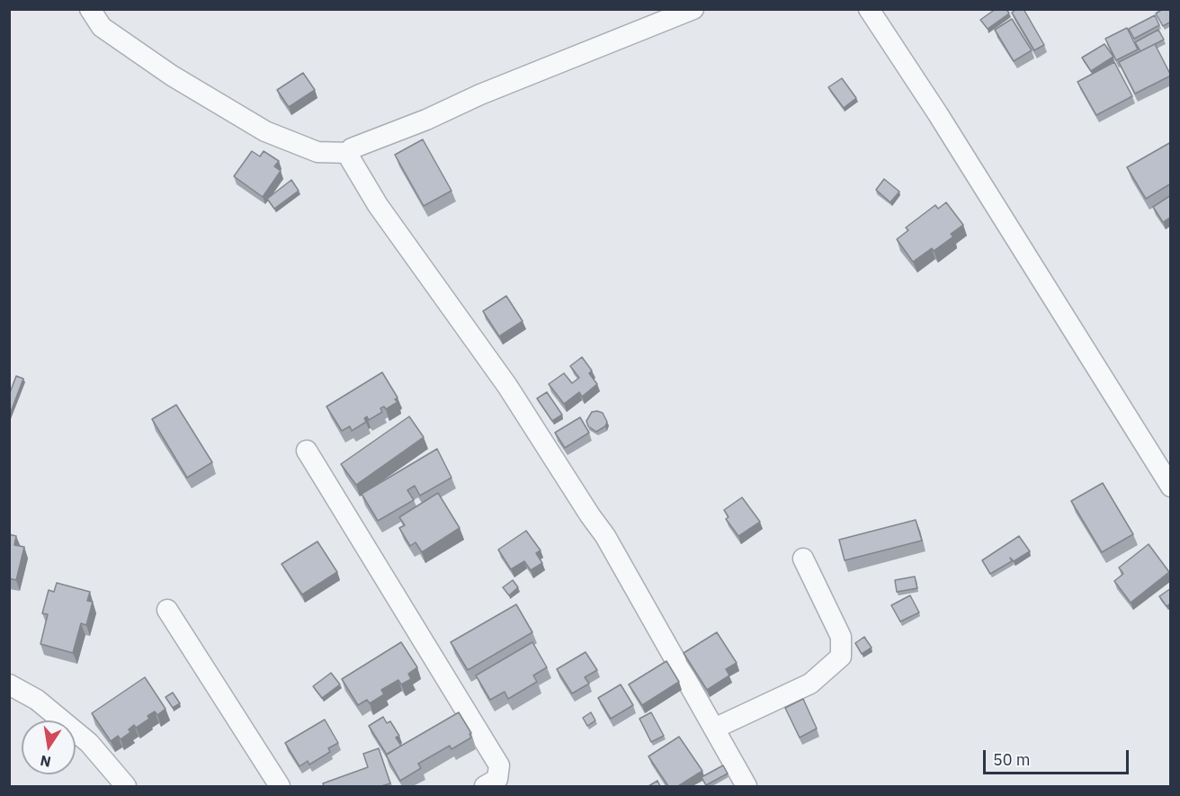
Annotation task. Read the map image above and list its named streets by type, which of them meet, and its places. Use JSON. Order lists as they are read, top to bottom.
{
  "scale_bar": "50 m",
  "north": "bottom"
}
